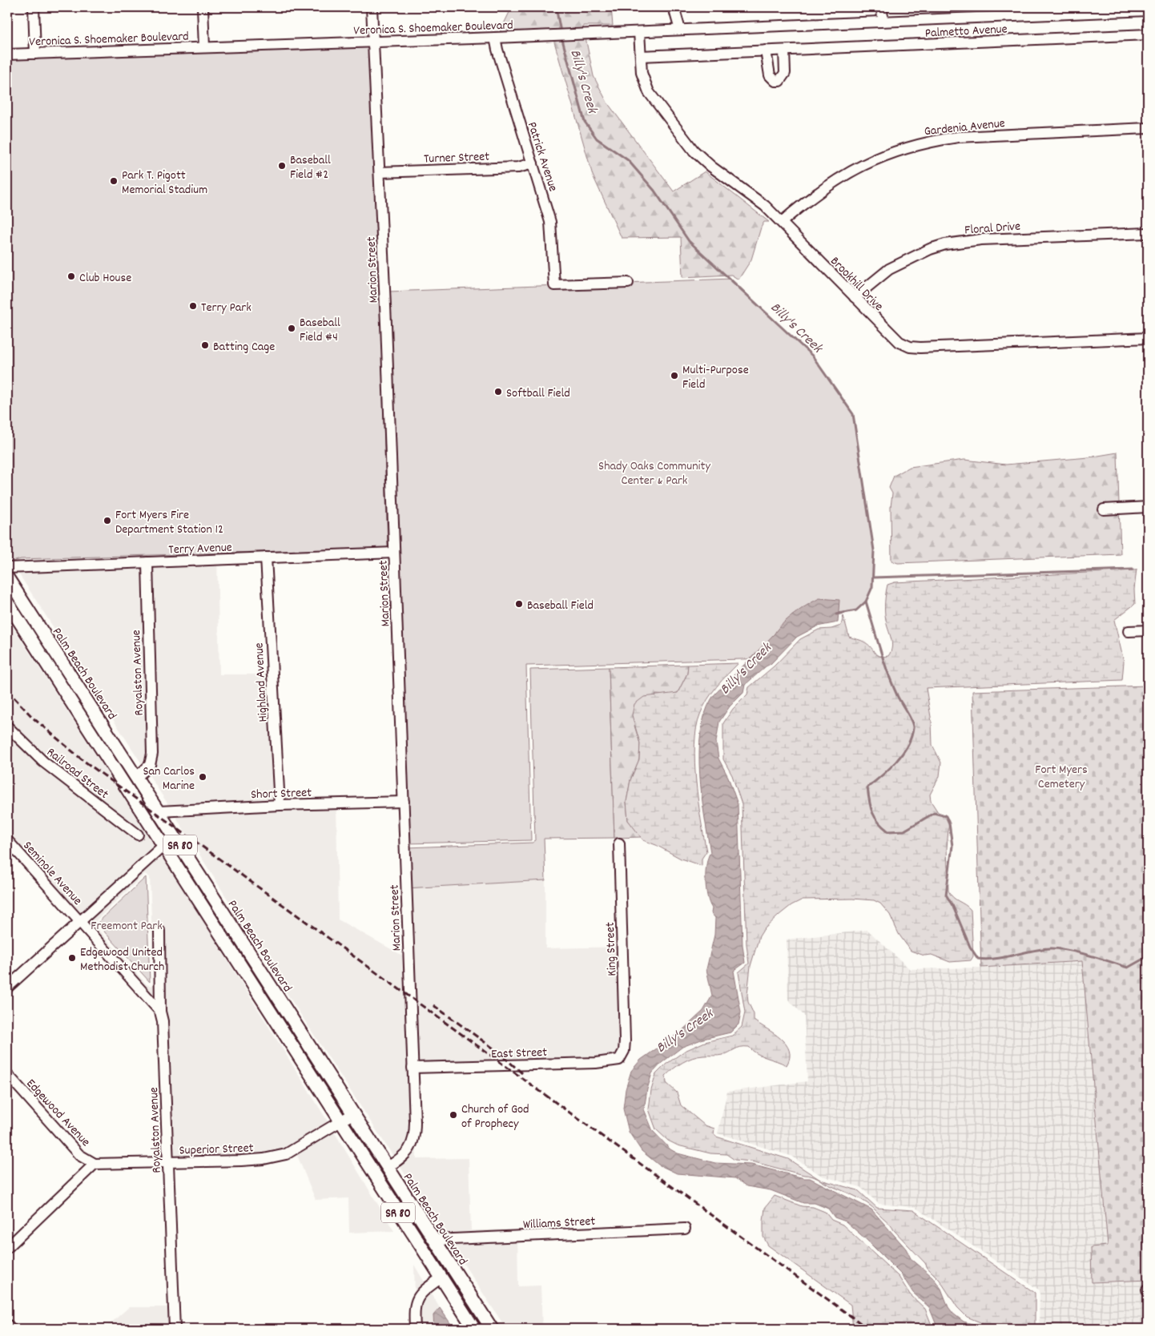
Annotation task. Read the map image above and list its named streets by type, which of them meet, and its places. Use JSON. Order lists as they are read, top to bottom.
{
  "streets": {
    "main road": ["Palm Beach Boulevard", "SR 80"],
    "street": [
      "Veronica S. Shoemaker Boulevard",
      "Palmetto Avenue",
      "Gardenia Avenue",
      "Turner Street",
      "Patrick Avenue",
      "Floral Drive",
      "Marion Street",
      "Brookhill Drive",
      "Terry Avenue",
      "Royalston Avenue",
      "Highland Avenue",
      "Railroad Street",
      "Short Street",
      "Seminole Avenue",
      "King Street",
      "East Street",
      "Edgewood Avenue",
      "Superior Street",
      "Williams Street"
    ]
  },
  "crossings": [
    ["Veronica S. Shoemaker Boulevard", "Patrick Avenue"],
    ["Veronica S. Shoemaker Boulevard", "Marion Street"],
    ["Palmetto Avenue", "Brookhill Drive"],
    ["Gardenia Avenue", "Brookhill Drive"],
    ["Turner Street", "Patrick Avenue"],
    ["Turner Street", "Marion Street"],
    ["Floral Drive", "Brookhill Drive"],
    ["Marion Street", "Terry Avenue"],
    ["Marion Street", "Palm Beach Boulevard"],
    ["Marion Street", "Short Street"],
    ["Marion Street", "East Street"],
    ["Terry Avenue", "Royalston Avenue"],
    ["Terry Avenue", "Highland Avenue"],
    ["Palm Beach Boulevard", "Royalston Avenue"],
    ["Palm Beach Boulevard", "Short Street"],
    ["Palm Beach Boulevard", "Superior Street"],
    ["Palm Beach Boulevard", "Williams Street"],
    ["Royalston Avenue", "Seminole Avenue"],
    ["Royalston Avenue", "Superior Street"],
    ["Highland Avenue", "Short Street"],
    ["King Street", "East Street"],
    ["Edgewood Avenue", "Superior Street"]
  ],
  "water": ["Billy's Creek"],
  "parks": ["Shady Oaks Community Center & Park", "Fort Myers Cemetery", "Freemont Park"],
  "places": [
    "Baseball Field #2",
    "Park T. Pigott Memorial Stadium",
    "Club House",
    "Terry Park",
    "Baseball Field #4",
    "Batting Cage",
    "Multi-Purpose Field",
    "Softball Field",
    "Fort Myers Fire Department Station 12",
    "Baseball Field",
    "San Carlos Marine",
    "Edgewood United Methodist Church",
    "Church of God of Prophecy"
  ]
}
